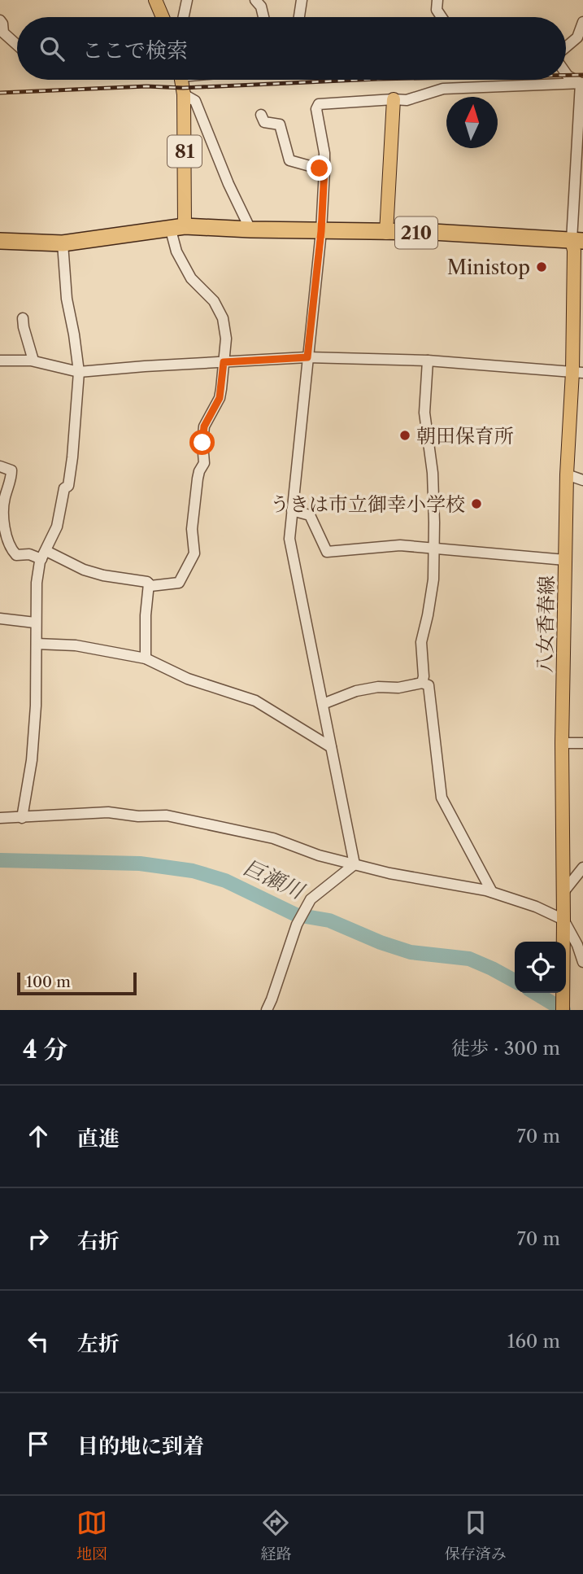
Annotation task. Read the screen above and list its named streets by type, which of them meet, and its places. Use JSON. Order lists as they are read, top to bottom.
{
  "streets": {
    "highway": ["210"],
    "main road": ["81", "八女香春線"]
  },
  "crossings": [
    ["81", "210"],
    ["210", "八女香春線"]
  ],
  "water": ["巨瀬川"],
  "places": ["Ministop", "朝田保育所", "うきは市立御幸小学校"],
  "scale_bar": "100 m",
  "north": "top",
  "page": {
    "search": "ここで検索",
    "scale": "100 m",
    "heading": ["4 分", "徒歩 · 300 m"],
    "list": [
      ["直進", "70 m"],
      ["右折", "70 m"],
      ["左折", "160 m"],
      "目的地に到着"
    ],
    "nav": ["地図", "経路", "保存済み"]
  }
}
